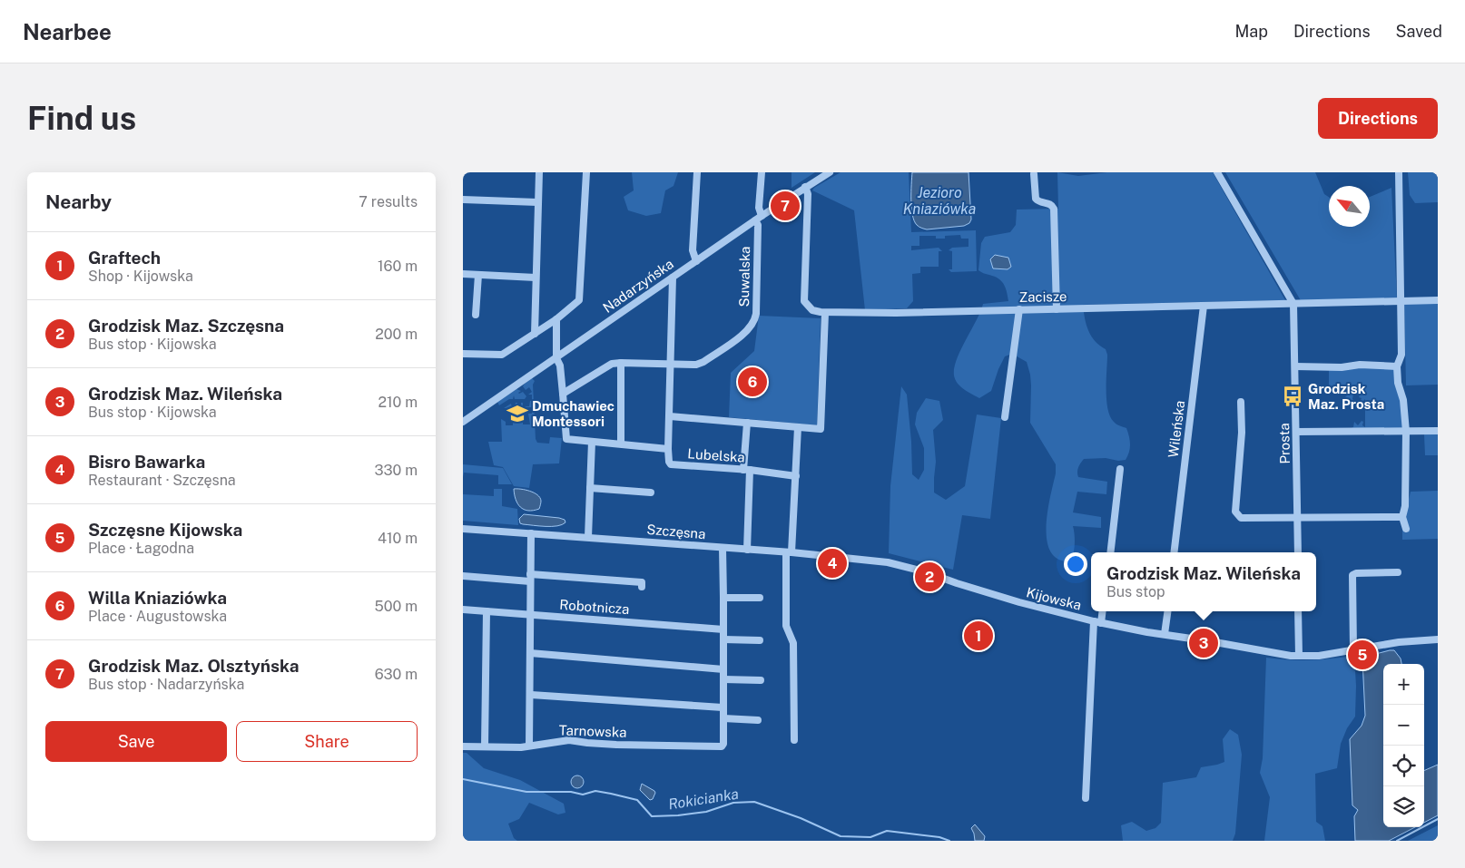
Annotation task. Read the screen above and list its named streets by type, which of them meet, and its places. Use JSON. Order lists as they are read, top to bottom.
{
  "streets": {
    "street": [
      "Suwalska",
      "Nadarzyńska",
      "Zacisze",
      "Wileńska",
      "Prosta",
      "Lubelska",
      "Szczęsna",
      "Kijowska",
      "Robotnicza",
      "Tarnowska"
    ]
  },
  "crossings": [
    ["Suwalska", "Nadarzyńska"],
    ["Nadarzyńska", "Zacisze"],
    ["Zacisze", "Wileńska"],
    ["Zacisze", "Prosta"],
    ["Szczęsna", "Kijowska"]
  ],
  "water": ["Jezioro Kniaziówka", "Rokicianka"],
  "places": {
    "bus stop": ["Grodzisk Maz. Prosta"],
    "school or university": ["Dmuchawiec Montessori"]
  },
  "north": "top left",
  "page": {
    "header": "Nearbee",
    "nav": ["Map", "Directions", "Saved"],
    "buttons": [
      "Directions",
      ["Save", "Share"]
    ],
    "title": "Find us",
    "heading": ["Nearby", "7 results"],
    "pins": [
      "7",
      "6",
      "4",
      "2",
      "1",
      "3",
      "5"
    ],
    "list": [
      {
        "mark": "1",
        "name": "Graftech",
        "note": "Shop · Kijowska",
        "value": "160 m"
      },
      {
        "mark": "2",
        "name": "Grodzisk Maz. Szczęsna",
        "note": "Bus stop · Kijowska",
        "value": "200 m"
      },
      {
        "mark": "3",
        "name": "Grodzisk Maz. Wileńska",
        "note": "Bus stop · Kijowska",
        "value": "210 m"
      },
      {
        "mark": "4",
        "name": "Bisro Bawarka",
        "note": "Restaurant · Szczęsna",
        "value": "330 m"
      },
      {
        "mark": "5",
        "name": "Szczęsne Kijowska",
        "note": "Place · Łagodna",
        "value": "410 m"
      },
      {
        "mark": "6",
        "name": "Willa Kniaziówka",
        "note": "Place · Augustowska",
        "value": "500 m"
      },
      {
        "mark": "7",
        "name": "Grodzisk Maz. Olsztyńska",
        "note": "Bus stop · Nadarzyńska",
        "value": "630 m"
      }
    ],
    "popup": ["Grodzisk Maz. Wileńska", "Bus stop"],
    "map_buttons": ["+", "−"]
  }
}
